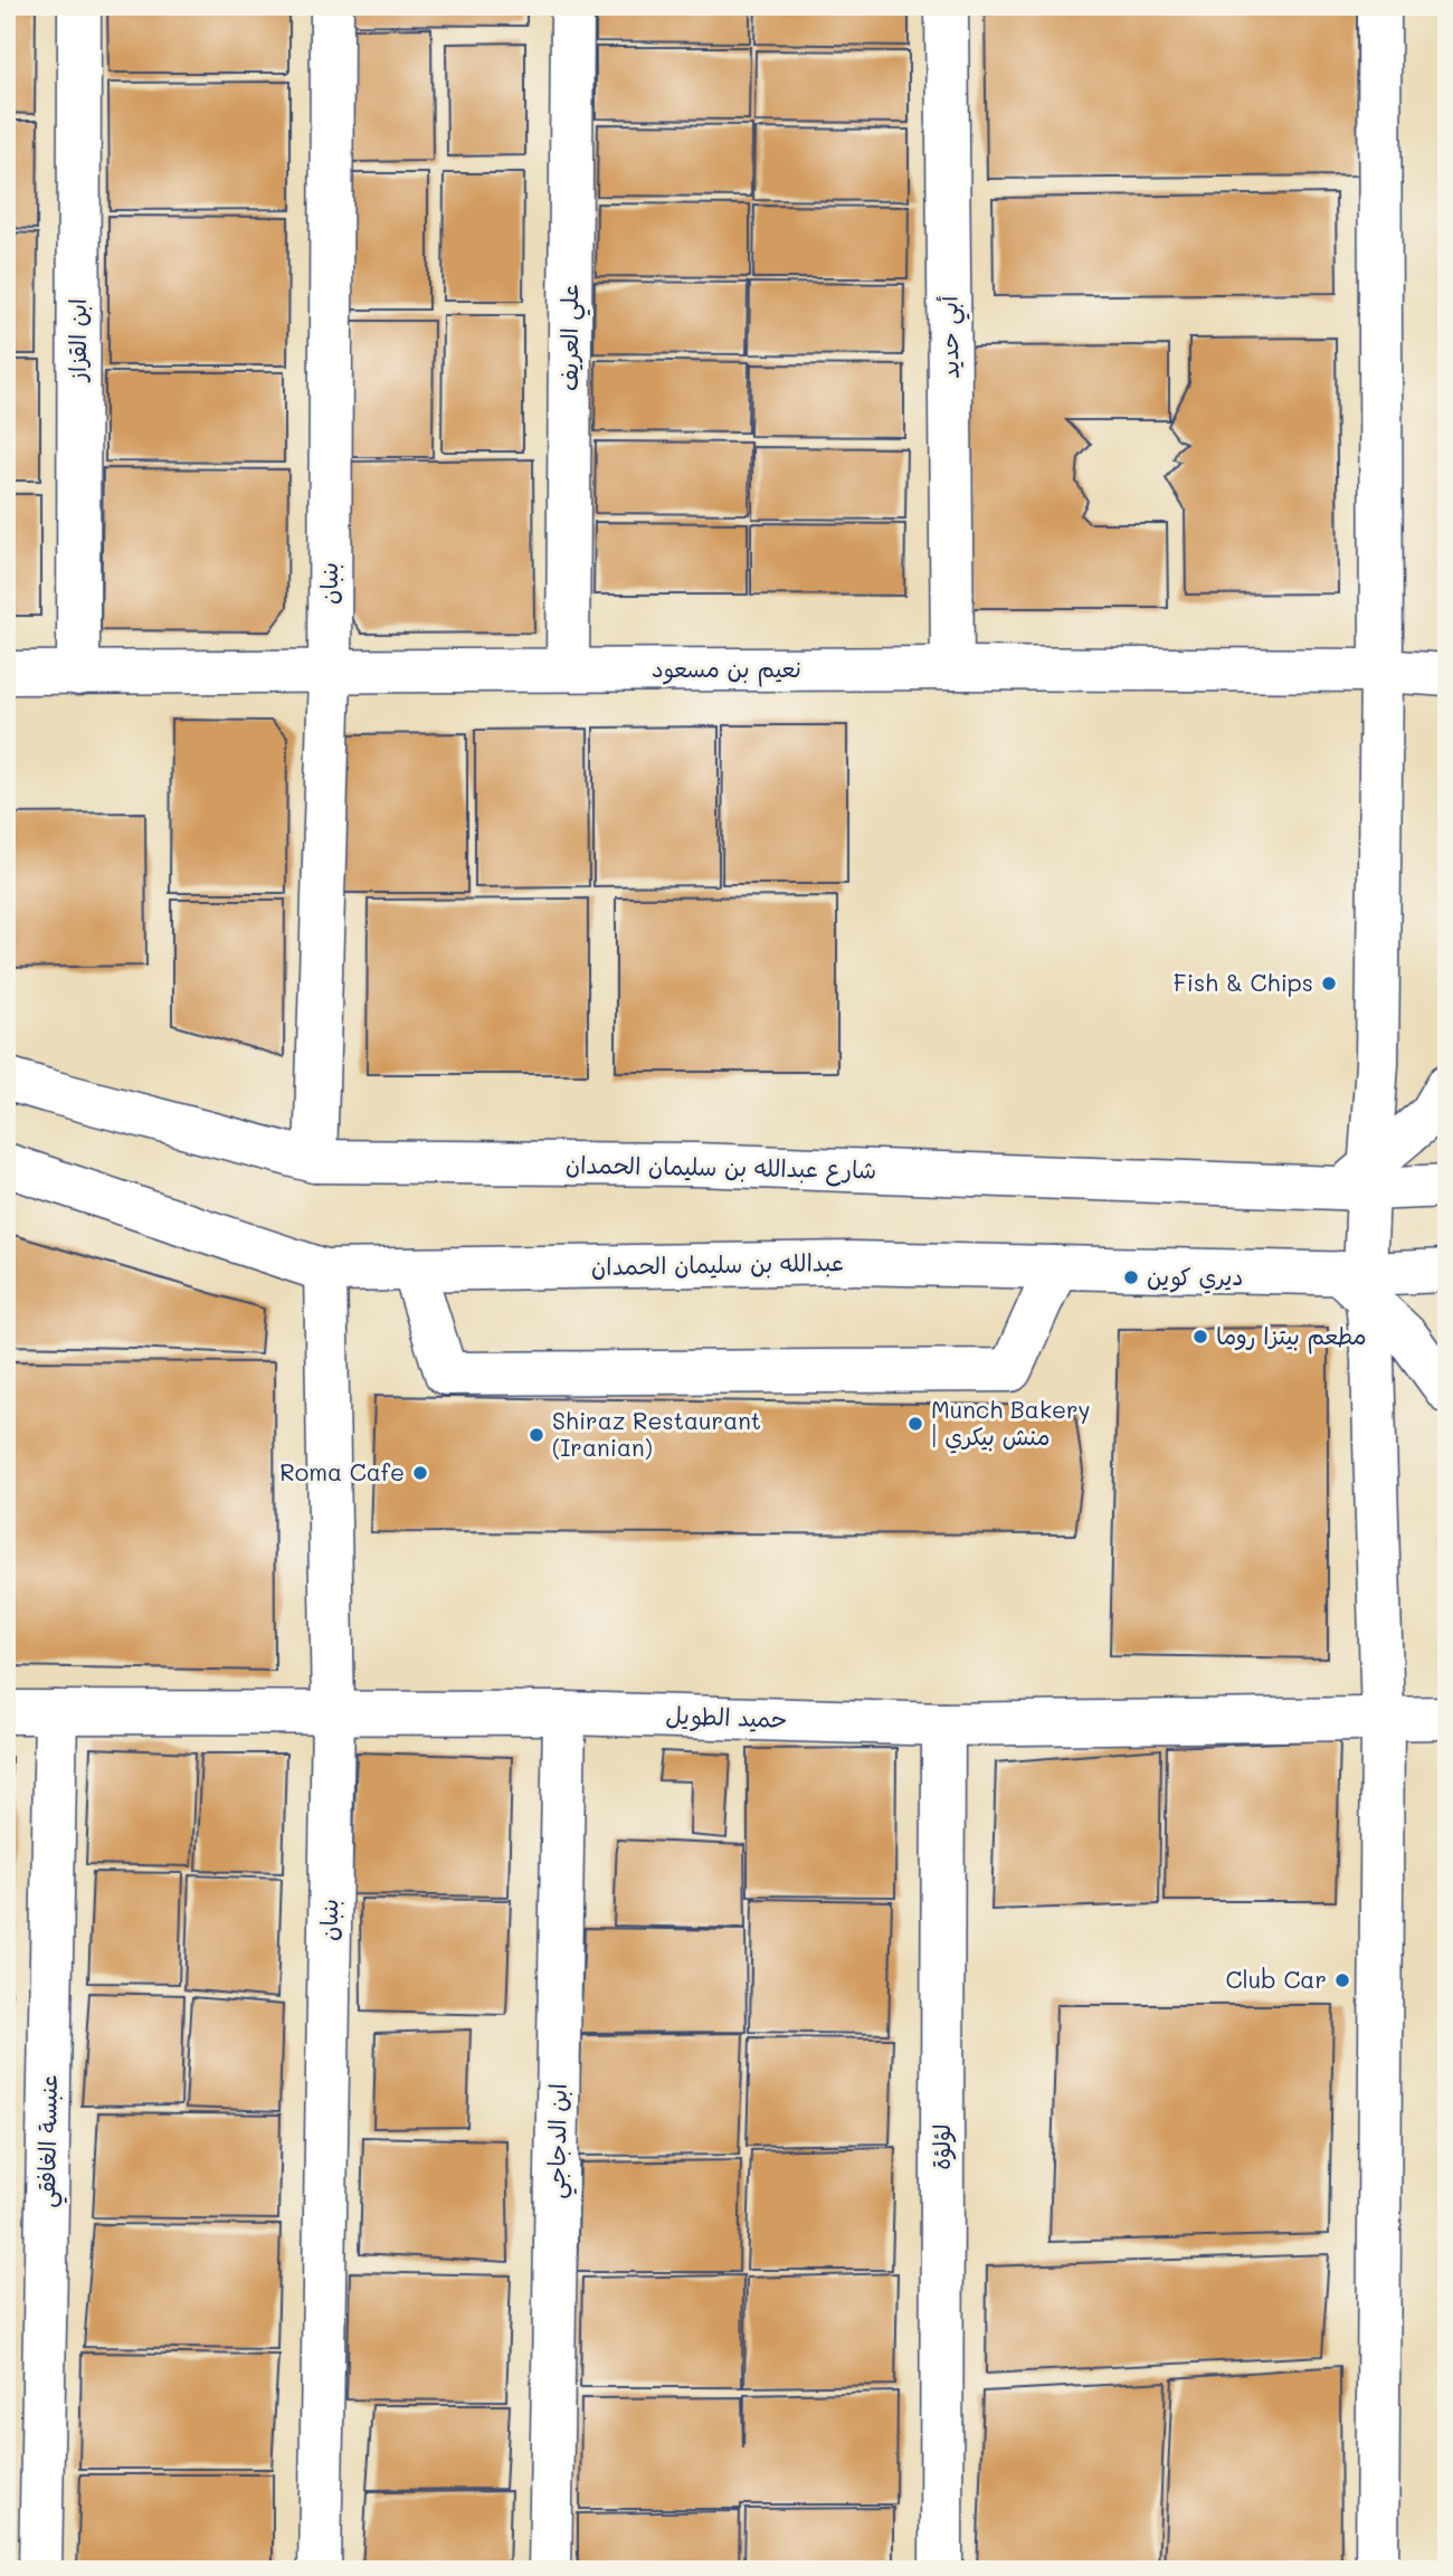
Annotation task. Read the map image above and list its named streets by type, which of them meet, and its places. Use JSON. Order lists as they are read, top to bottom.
{
  "streets": {
    "street": [
      "علي العريف",
      "أبي حديد",
      "ابن القزاز",
      "بنبان",
      "نعيم بن مسعود",
      "شارع عبدالله بن سليمان الحمدان",
      "عبدالله بن سليمان الحمدان",
      "حميد الطويل",
      "عنبسة الغافقي",
      "ابن الدجاجي",
      "لؤلؤة"
    ]
  },
  "crossings": [
    ["علي العريف", "نعيم بن مسعود"],
    ["أبي حديد", "نعيم بن مسعود"],
    ["ابن القزاز", "نعيم بن مسعود"],
    ["بنبان", "نعيم بن مسعود"],
    ["بنبان", "شارع عبدالله بن سليمان الحمدان"],
    ["بنبان", "عبدالله بن سليمان الحمدان"],
    ["بنبان", "حميد الطويل"],
    ["حميد الطويل", "عنبسة الغافقي"],
    ["حميد الطويل", "ابن الدجاجي"],
    ["حميد الطويل", "لؤلؤة"]
  ],
  "places": [
    "Fish & Chips",
    "ديري كوين",
    "مطعم بيتزا روما",
    "Munch Bakery | منش بيكري",
    "Shiraz Restaurant (Iranian)",
    "Roma Cafe",
    "Club Car"
  ]
}
